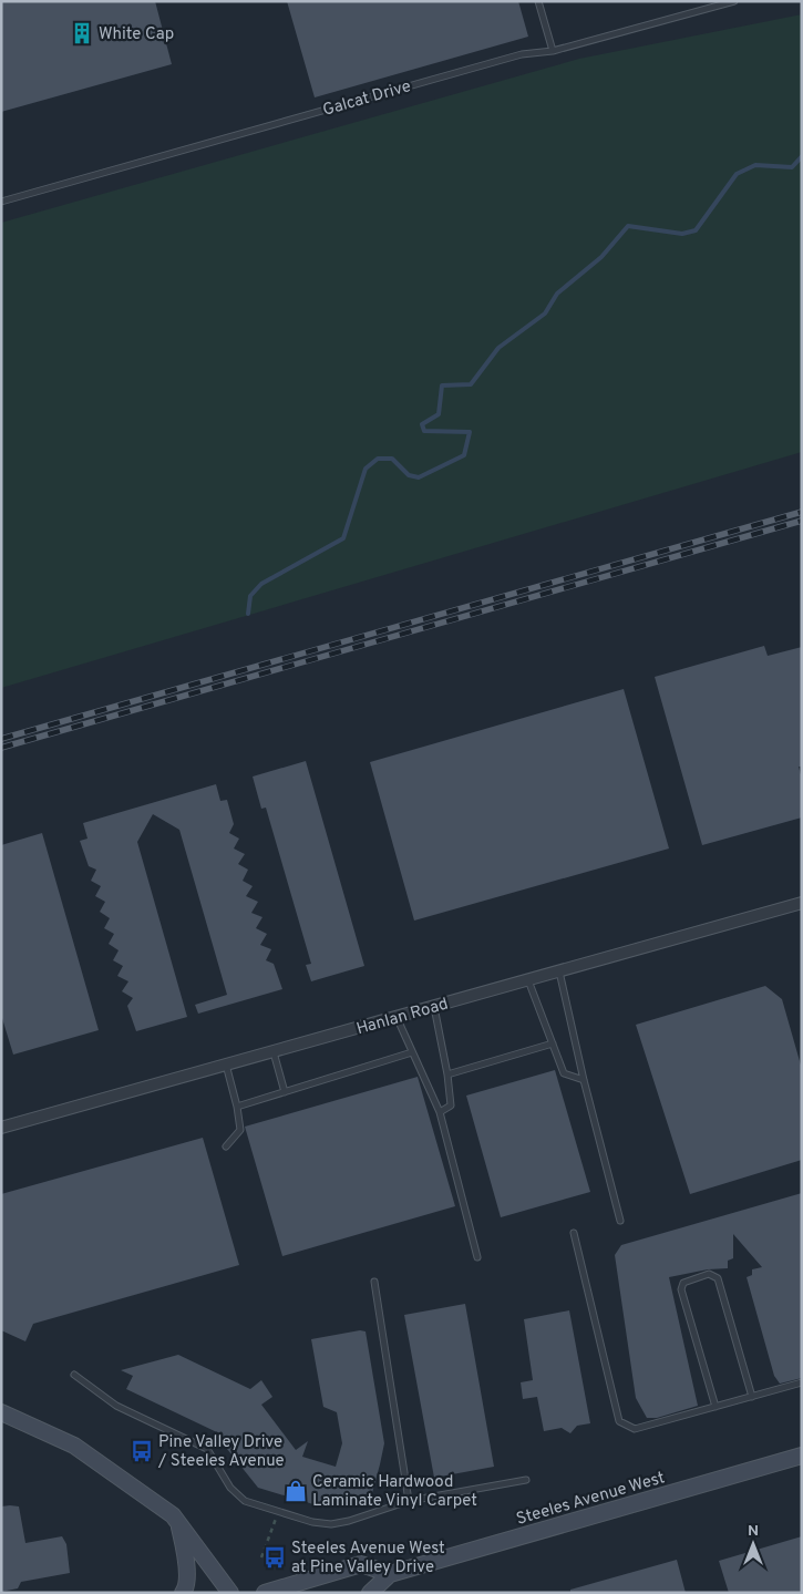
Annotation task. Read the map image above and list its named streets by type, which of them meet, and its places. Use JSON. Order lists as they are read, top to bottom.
{
  "streets": {
    "main road": ["Steeles Avenue West"],
    "street": ["Hanlan Road"],
    "lane": ["Galcat Drive"]
  },
  "places": {
    "building": ["White Cap"],
    "bus stop": ["Pine Valley Drive / Steeles Avenue", "Steeles Avenue West at Pine Valley Drive"],
    "shop": ["Ceramic Hardwood Laminate Vinyl Carpet"]
  },
  "north": "top"
}
